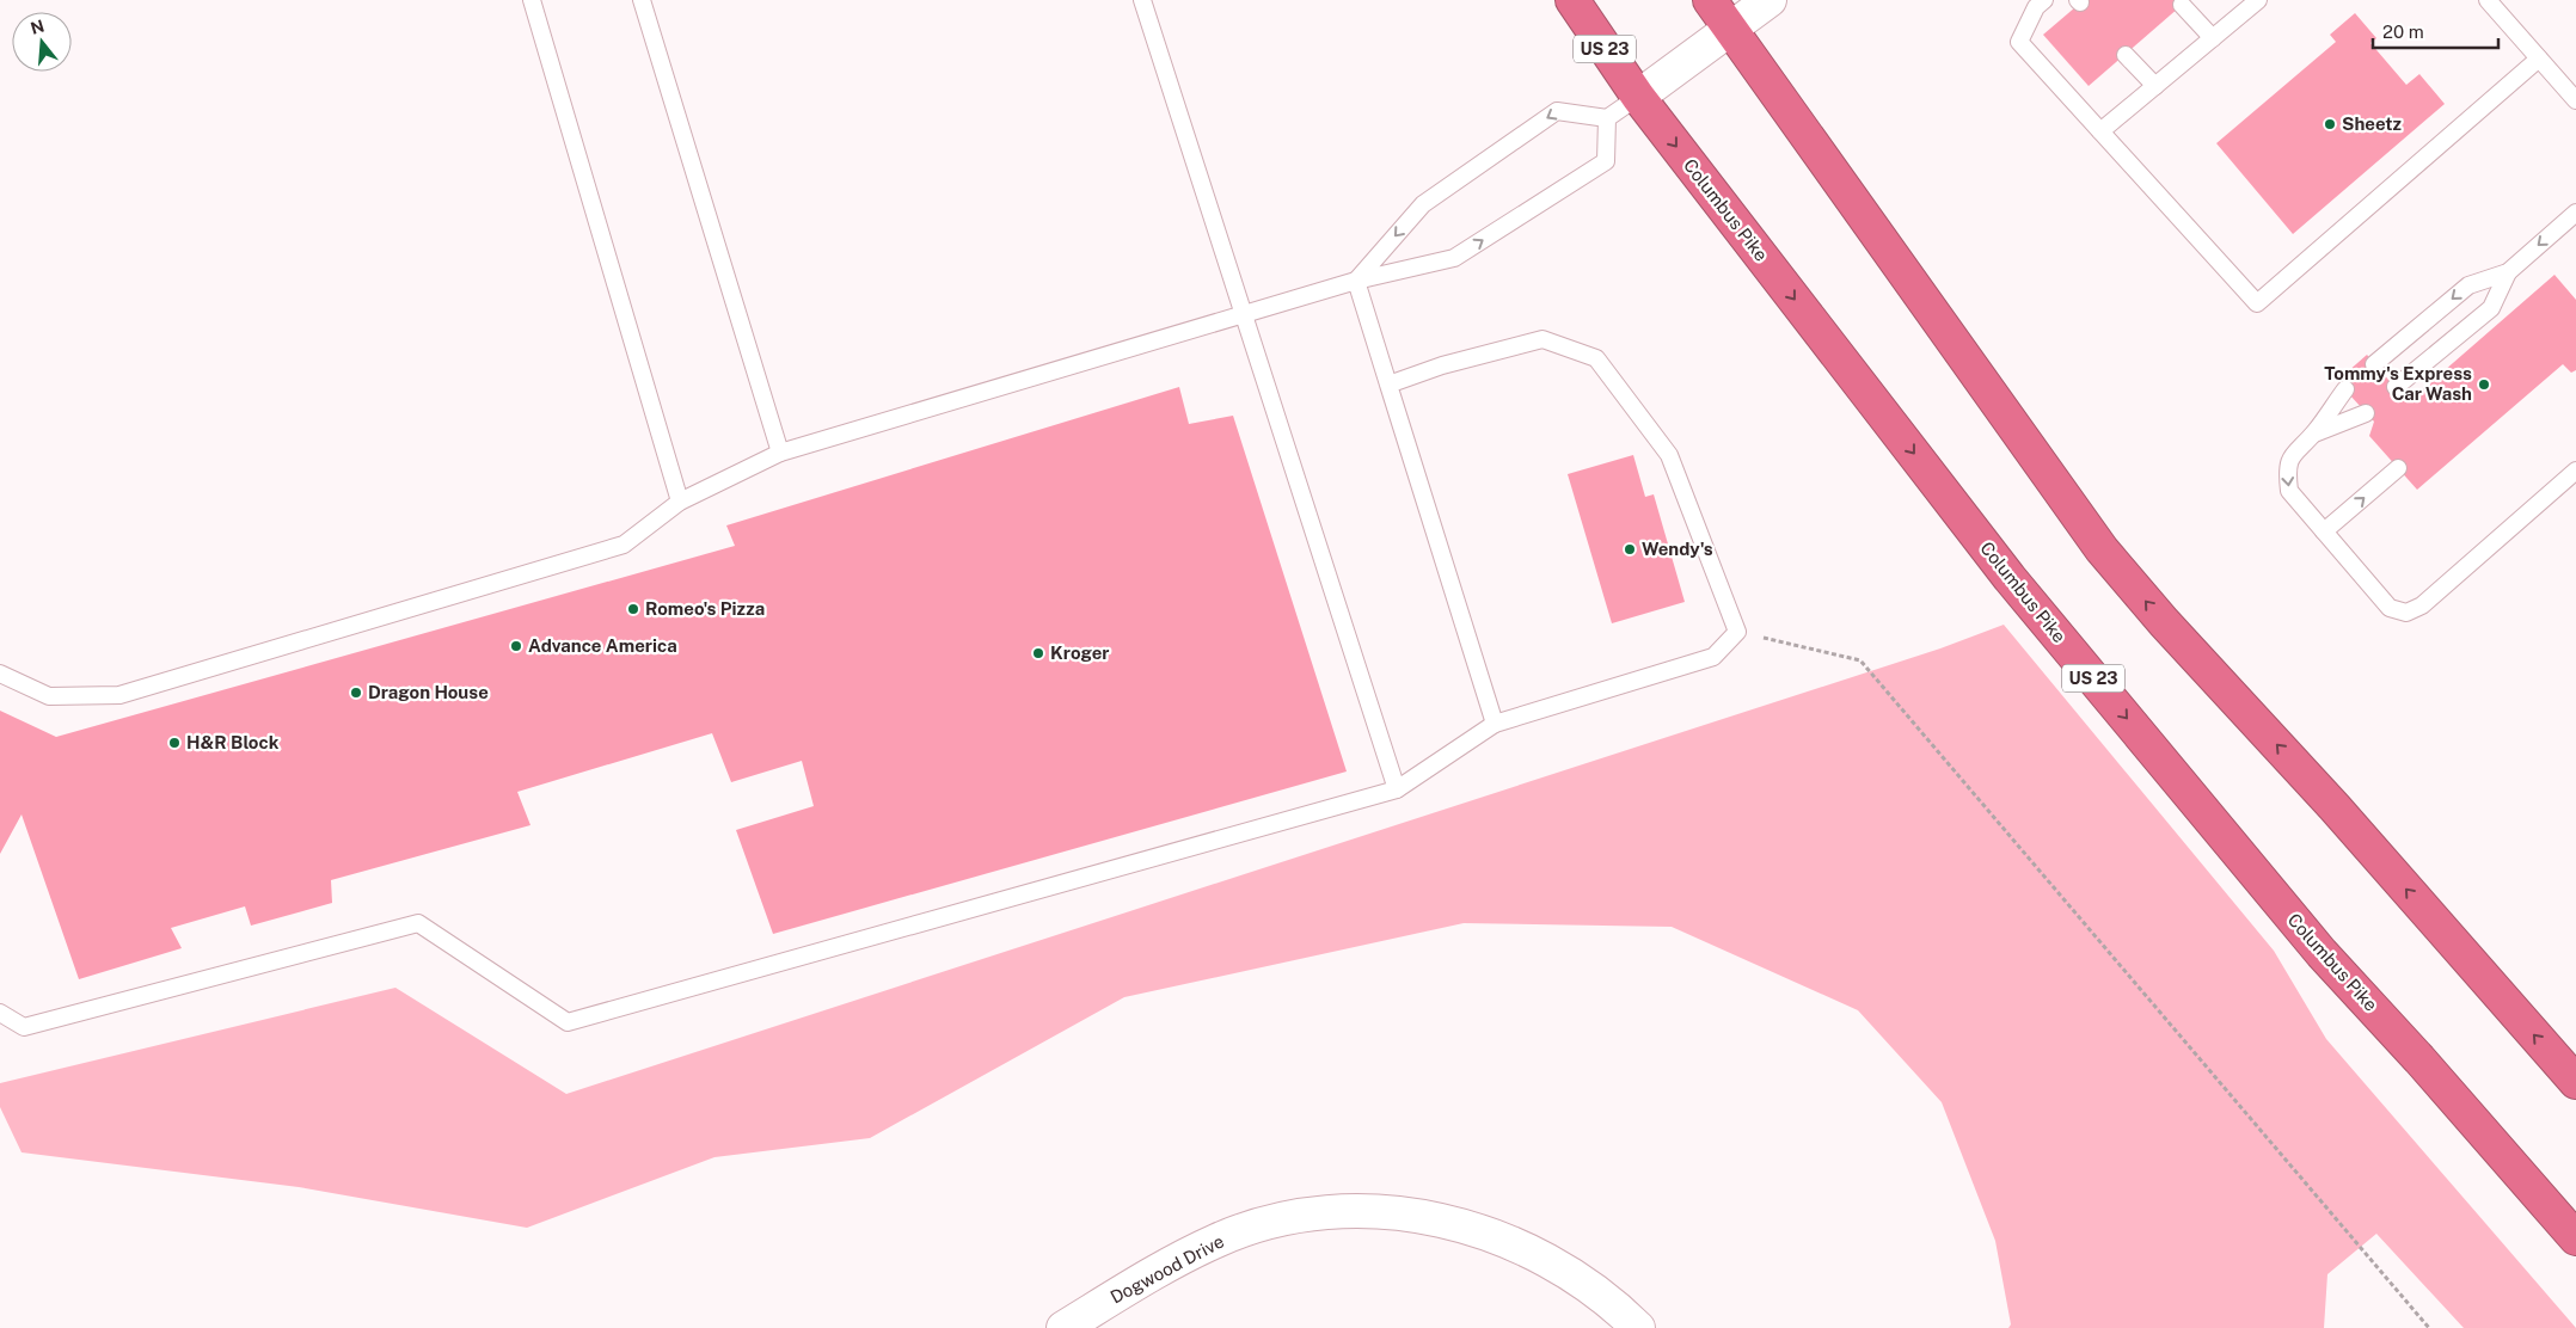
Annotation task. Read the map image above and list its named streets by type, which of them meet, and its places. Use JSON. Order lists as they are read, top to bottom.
{
  "streets": {
    "highway": ["US 23", "Columbus Pike"],
    "street": ["Dogwood Drive"]
  },
  "places": [
    "Sheetz",
    "Tommy's Express Car Wash",
    "Wendy's",
    "Romeo's Pizza",
    "Advance America",
    "Kroger",
    "Dragon House",
    "H&R Block"
  ],
  "scale_bar": "20 m",
  "north": "top"
}
